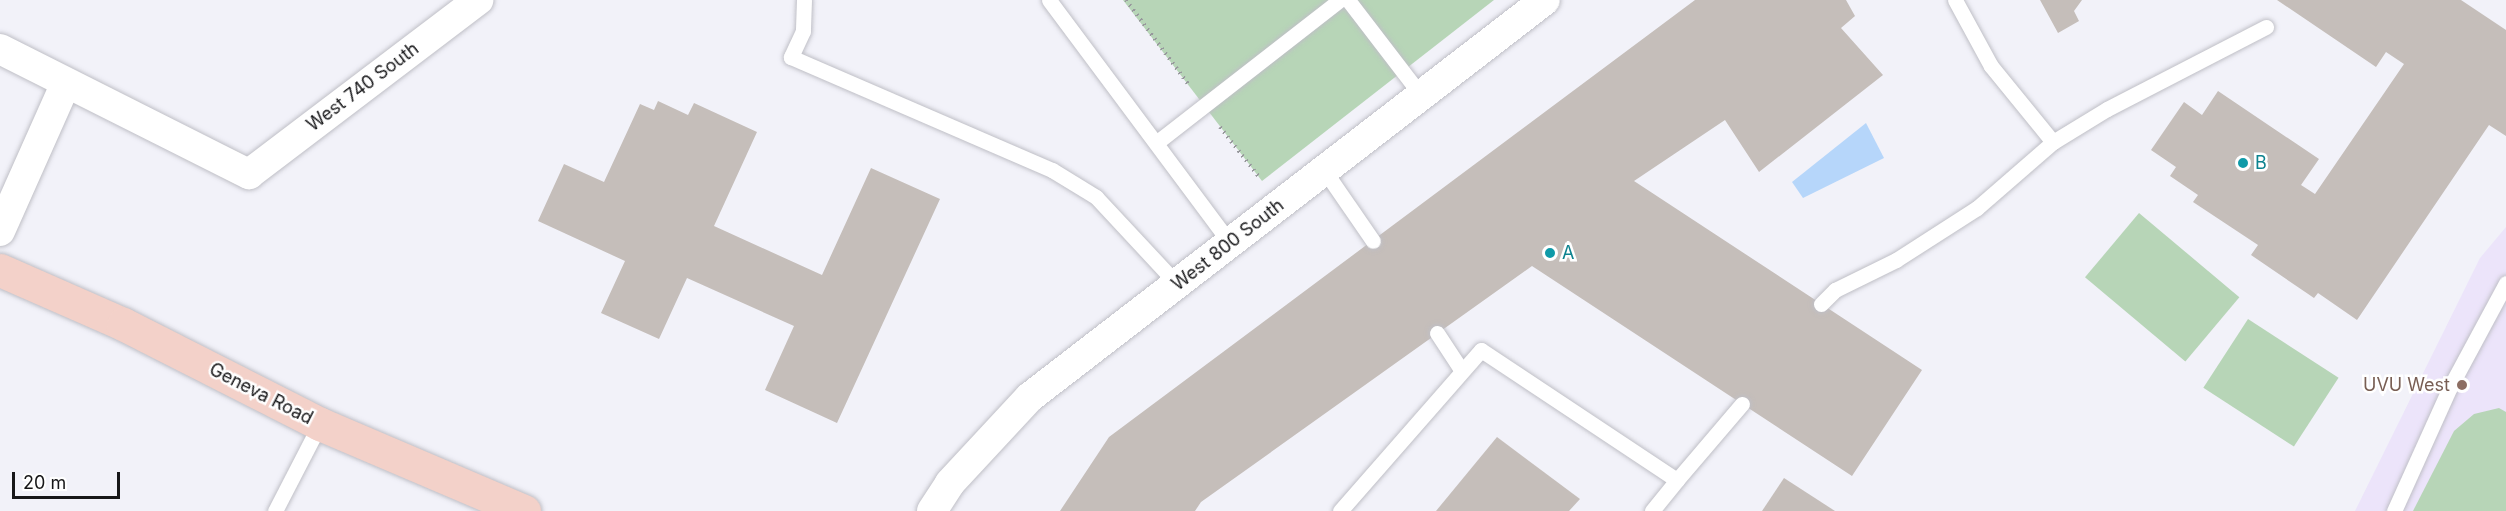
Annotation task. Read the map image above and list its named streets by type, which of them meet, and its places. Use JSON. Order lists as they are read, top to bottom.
{
  "streets": {
    "main road": ["Geneva Road"],
    "street": ["West 740 South", "West 800 South"]
  },
  "places": ["B", "A", "UVU West"],
  "scale_bar": "20 m"
}
